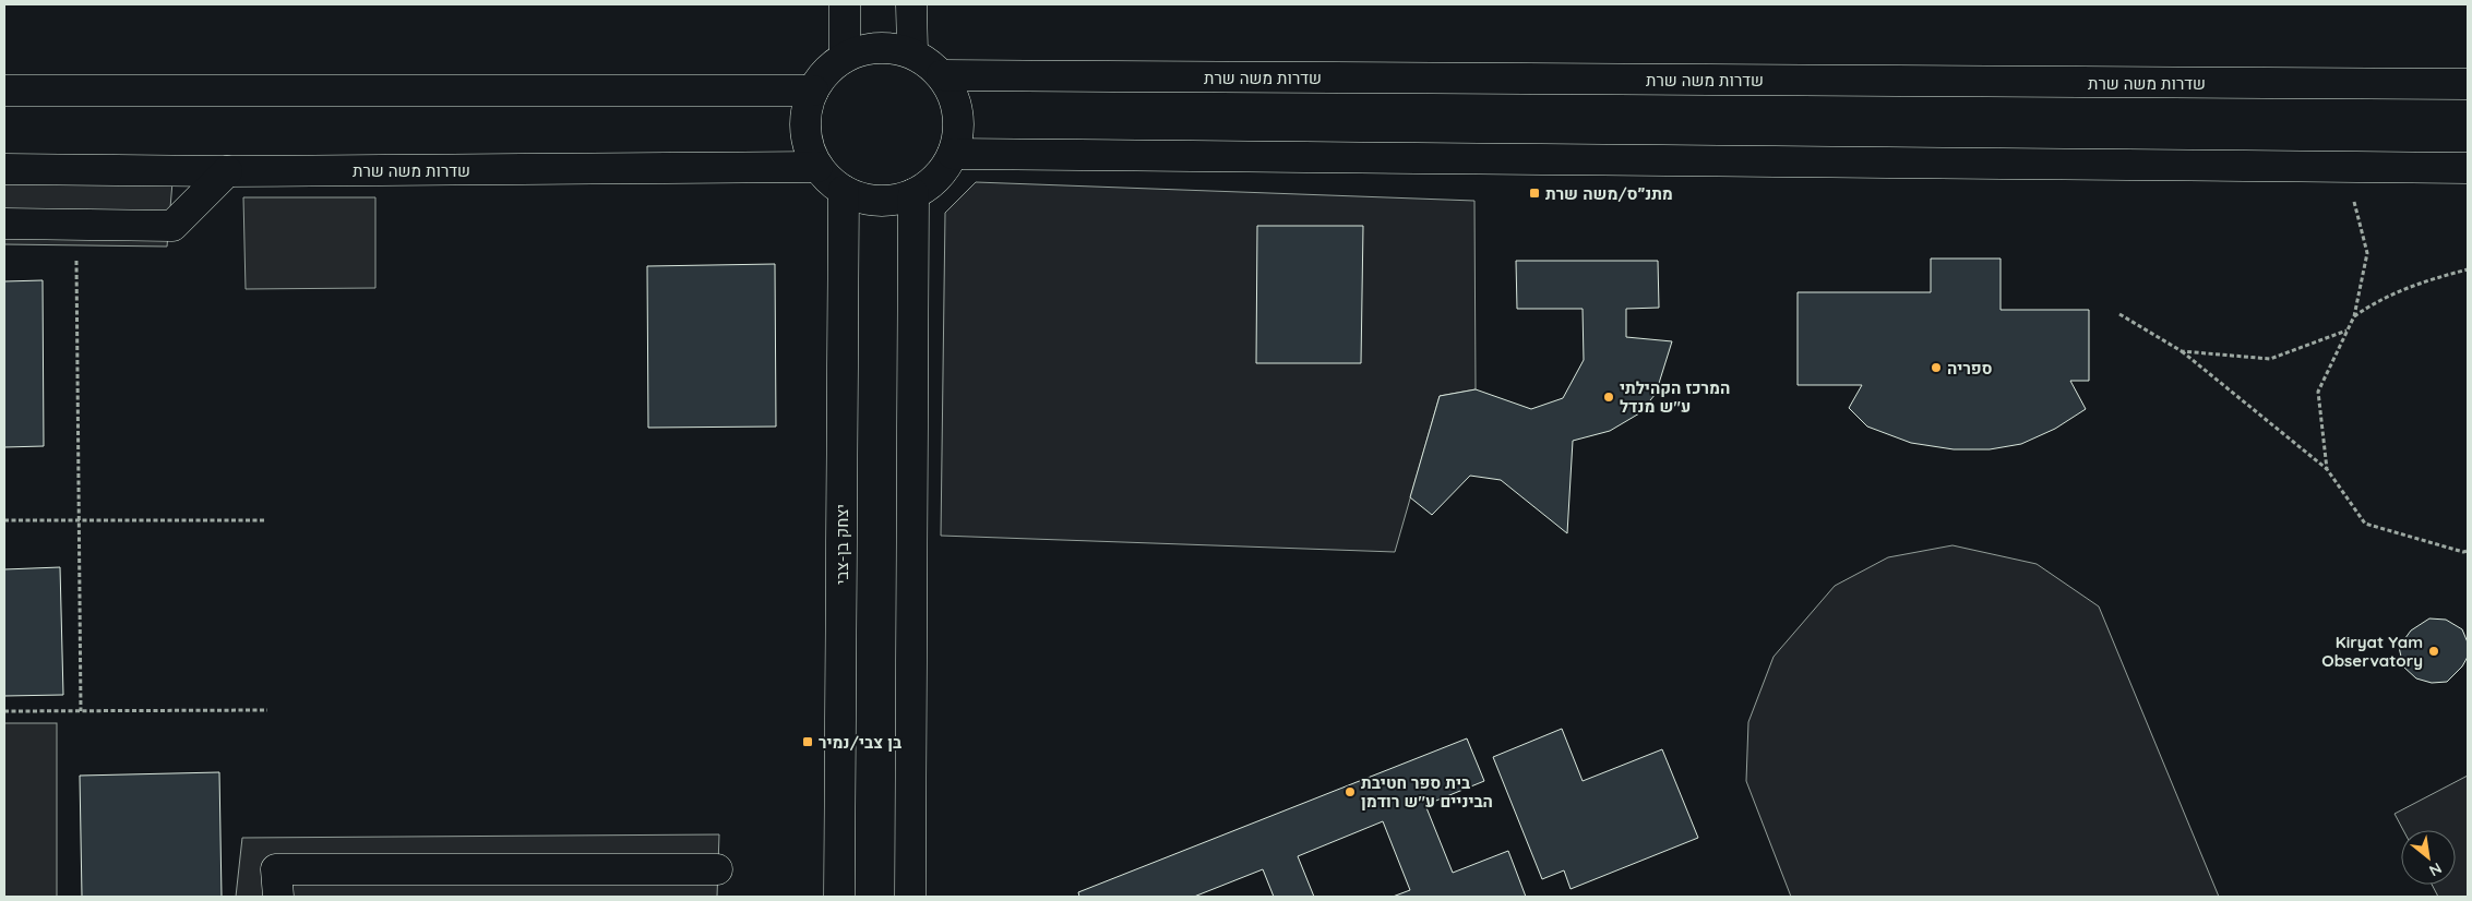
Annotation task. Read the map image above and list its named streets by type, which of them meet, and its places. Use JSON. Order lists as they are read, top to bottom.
{
  "streets": {
    "street": ["שדרות משה שרת", "יצחק בן-צבי"]
  },
  "crossings": [
    ["שדרות משה שרת", "יצחק בן-צבי"]
  ],
  "places": {
    "transit": ["מתנ״ס/משה שרת", "בן צבי/נמיר"],
    "other": [
      "ספריה",
      "המרכז הקהילתי ע\"ש מנדל",
      "Kiryat Yam Observatory",
      "בית ספר חטיבת הביניים ע\"ש רודמן"
    ]
  },
  "north": "bottom right"
}
